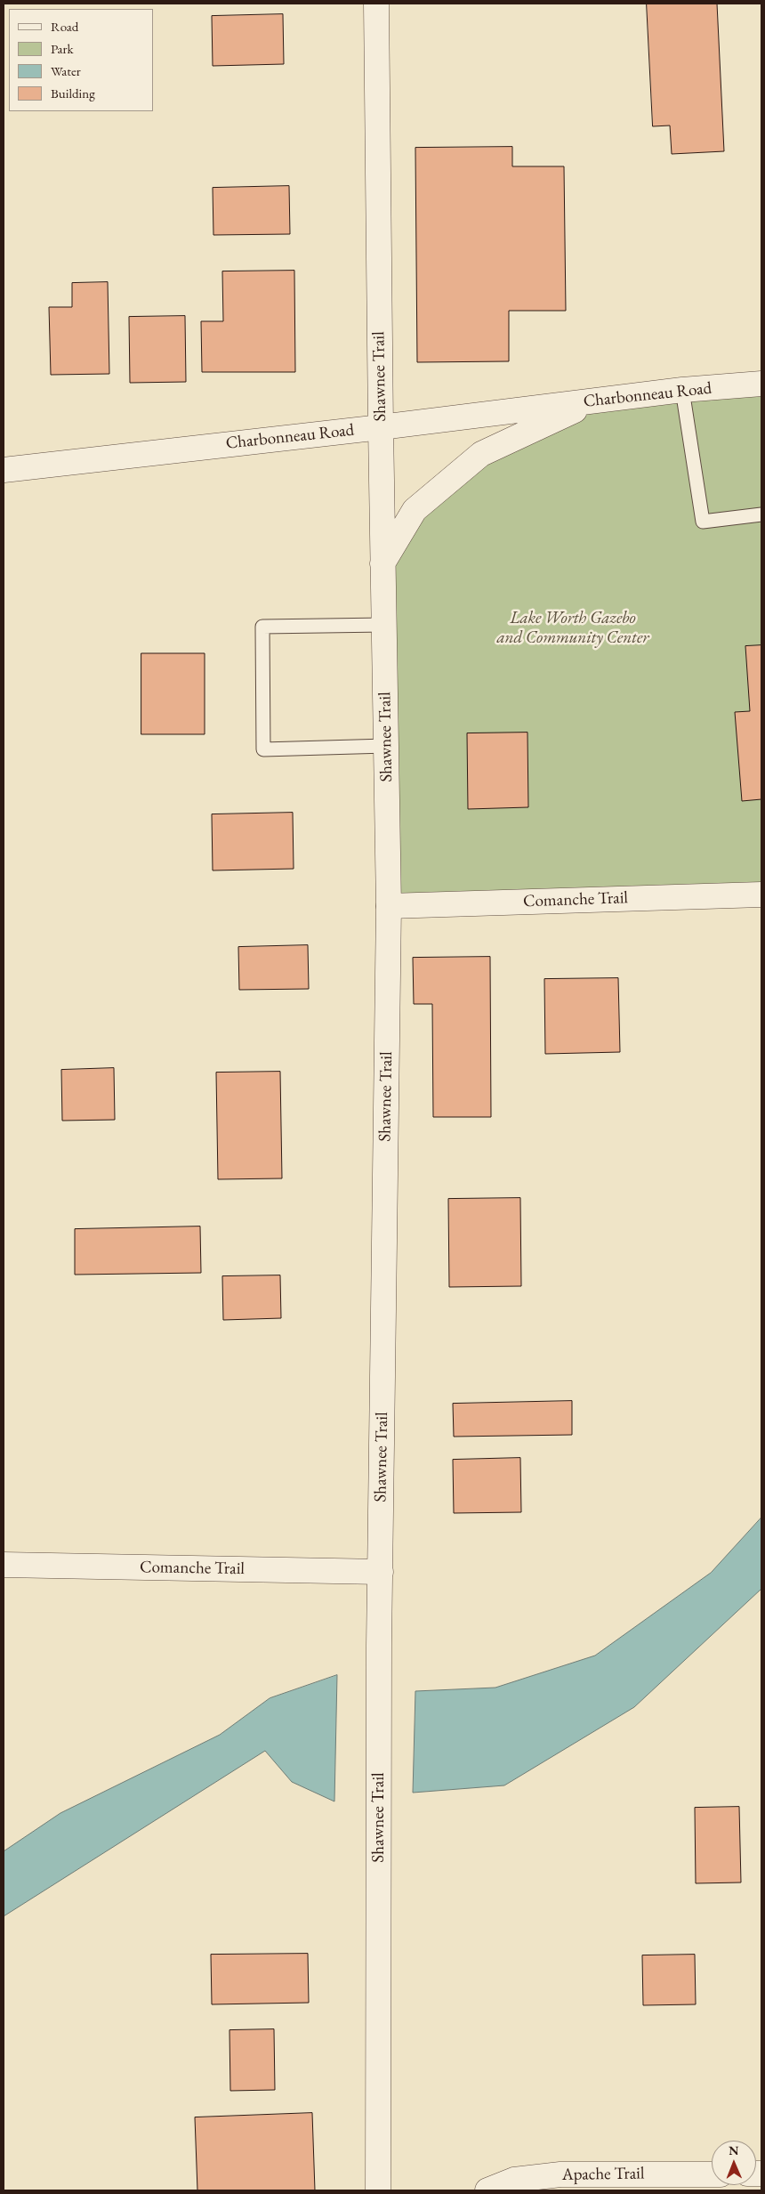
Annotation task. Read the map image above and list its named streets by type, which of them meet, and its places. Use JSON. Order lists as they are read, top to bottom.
{
  "streets": {
    "street": [
      "Shawnee Trail",
      "Charbonneau Road",
      "Comanche Trail",
      "Apache Trail"
    ]
  },
  "crossings": [
    ["Shawnee Trail", "Charbonneau Road"],
    ["Shawnee Trail", "Comanche Trail"]
  ],
  "parks": ["Lake Worth Gazebo and Community Center"],
  "legend": [
    "Road",
    "Park",
    "Water",
    "Building"
  ],
  "north": "top"
}
